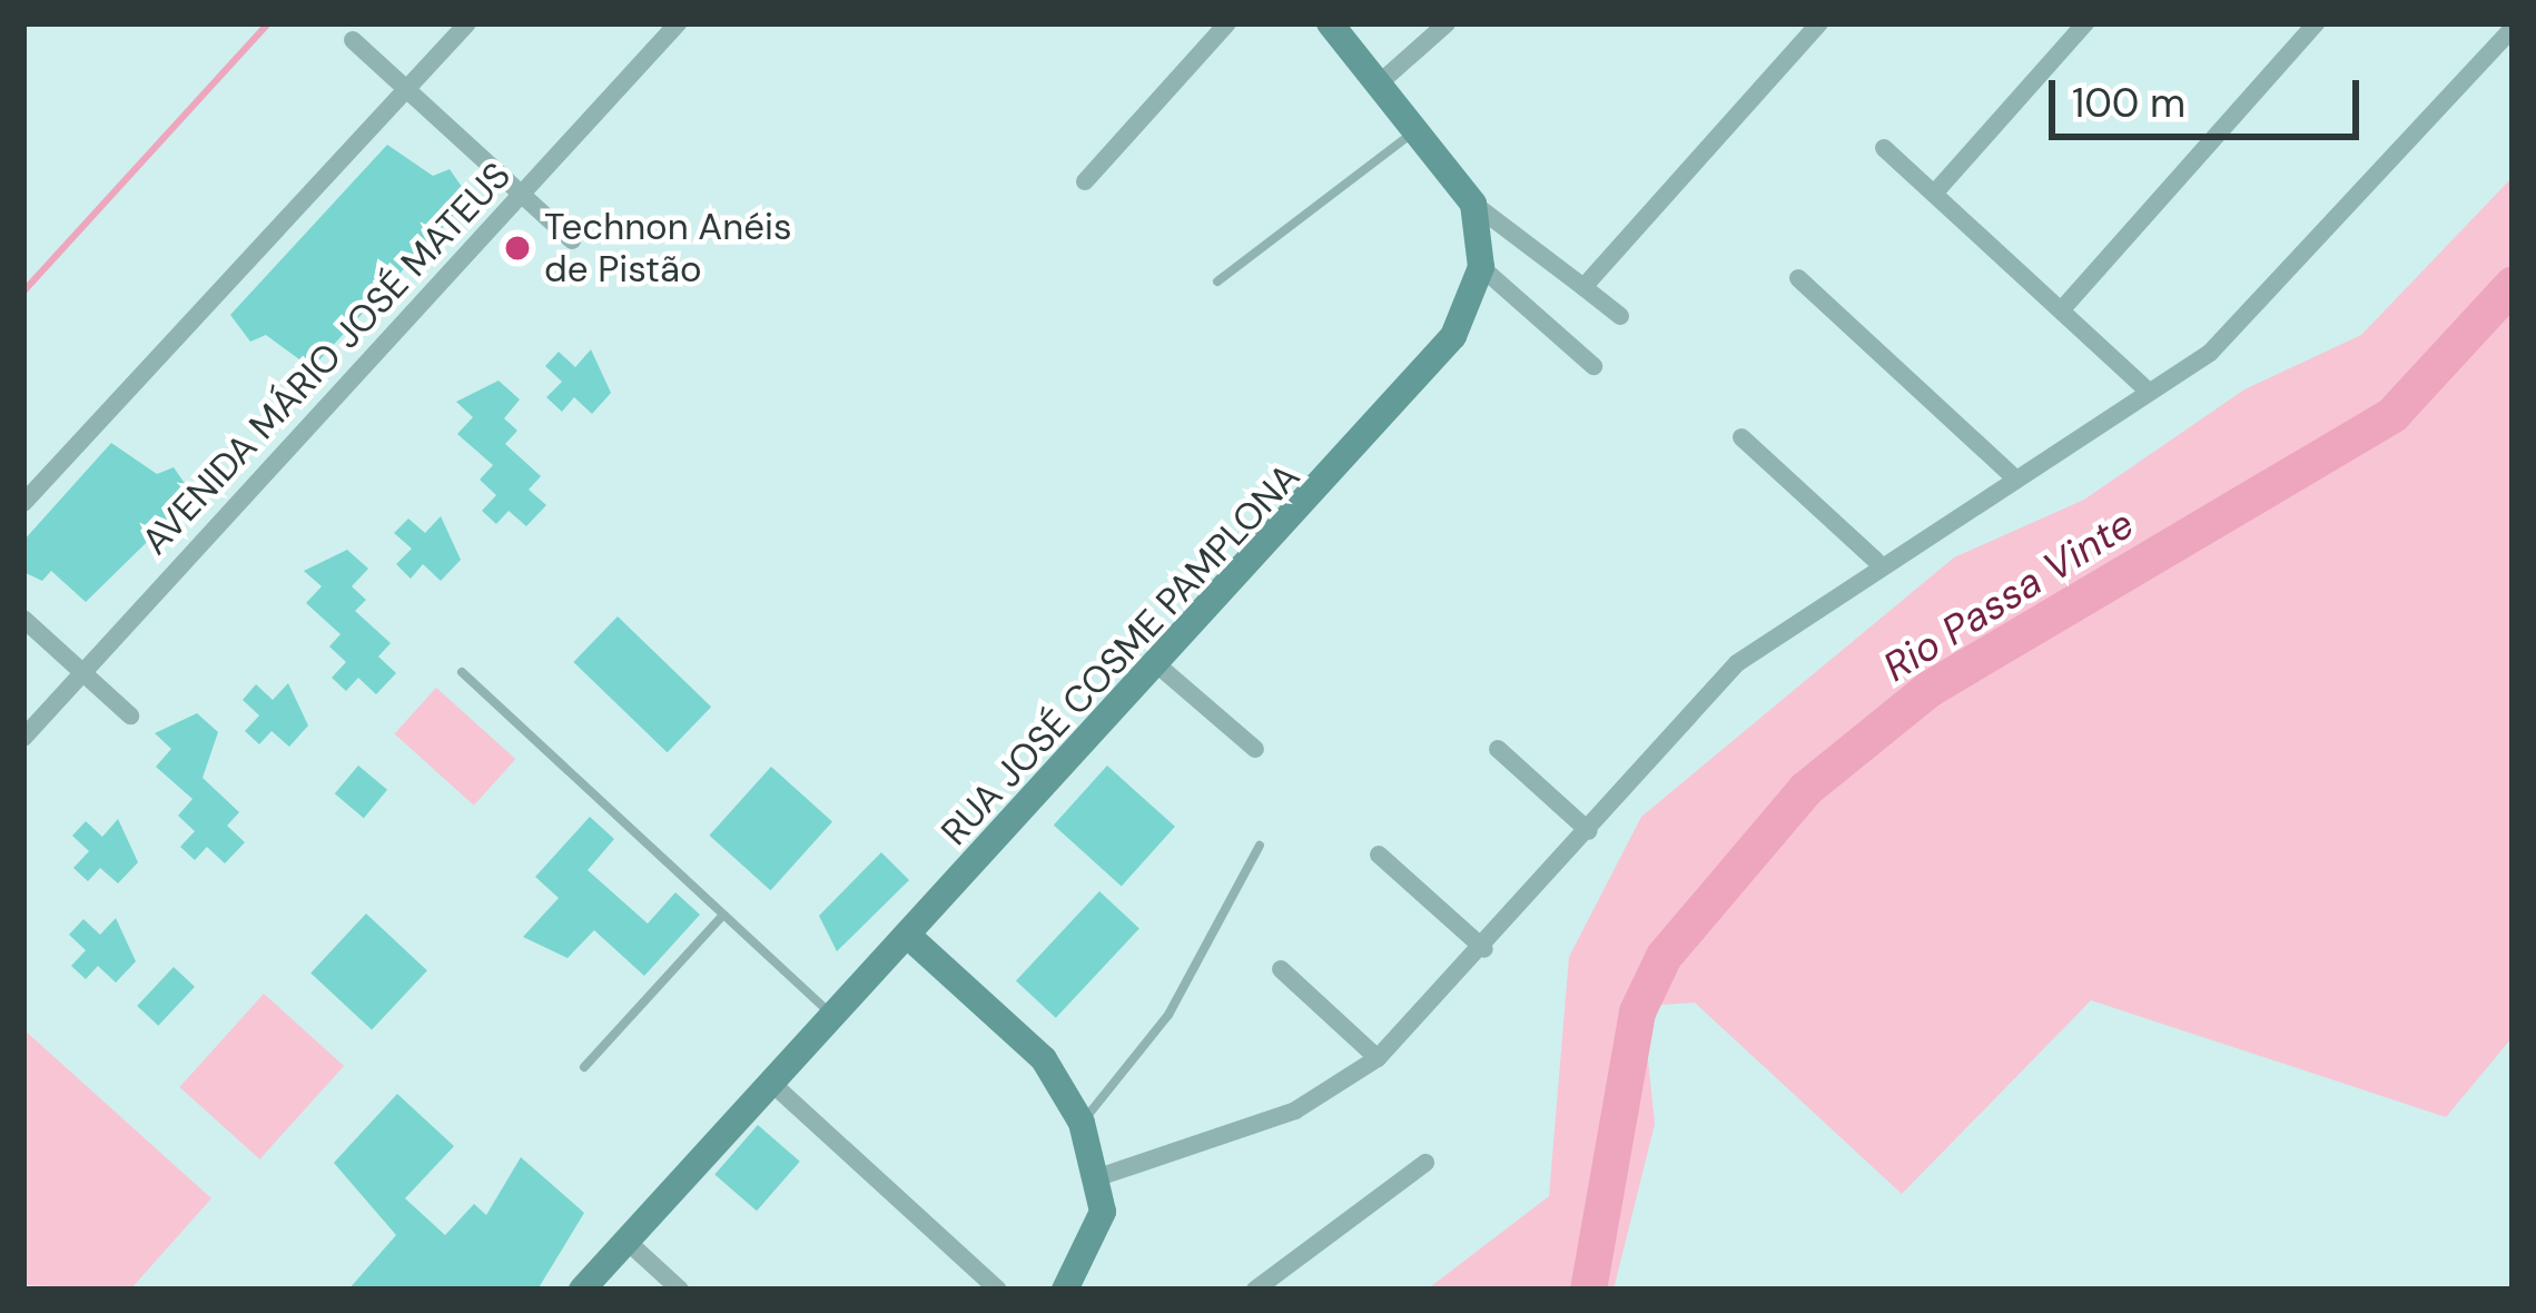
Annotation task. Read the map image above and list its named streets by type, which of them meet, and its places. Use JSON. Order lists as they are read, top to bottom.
{
  "streets": {
    "main road": ["RUA JOSÉ COSME PAMPLONA"],
    "street": ["AVENIDA MÁRIO JOSÉ MATEUS"]
  },
  "water": ["Rio Passa Vinte"],
  "places": ["Technon Anéis de Pistão"],
  "scale_bar": "100 m"
}
